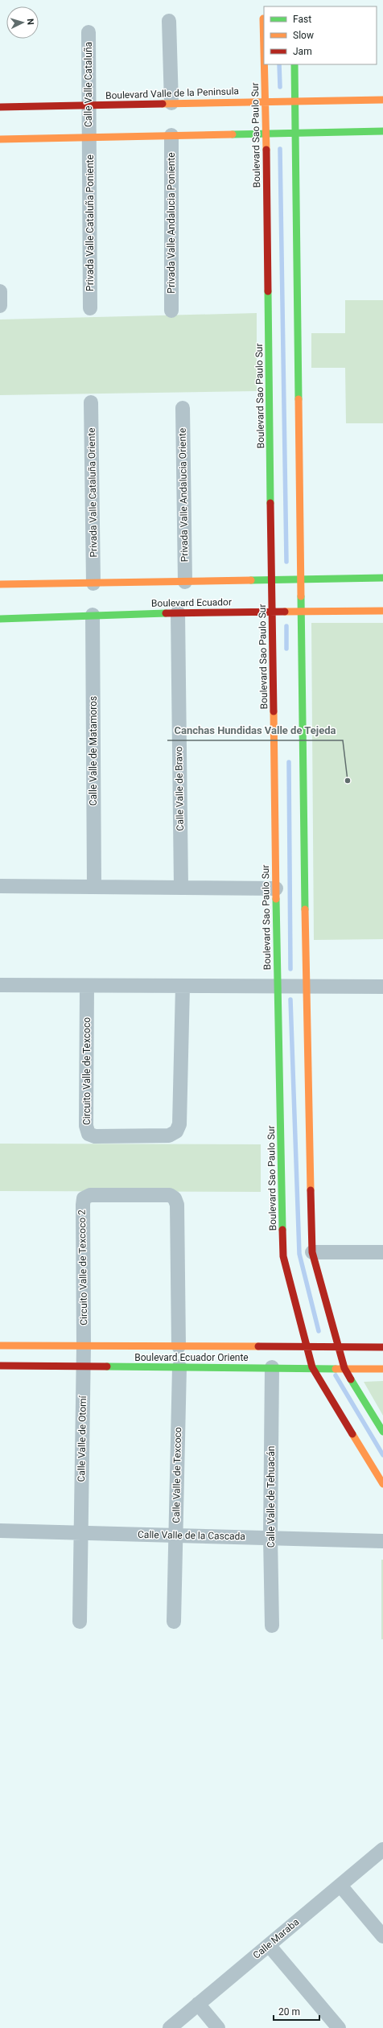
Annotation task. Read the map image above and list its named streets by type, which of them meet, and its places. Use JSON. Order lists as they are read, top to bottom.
{
  "streets": {
    "street": [
      "Calle Valle Cataluña",
      "Boulevard Valle de la Peninsula",
      "Boulevard Sao Paulo Sur",
      "Privada Valle Cataluña Poniente",
      "Privada Valle Andalucia Poniente",
      "Privada Valle Cataluña Oriente",
      "Privada Valle Andalucia Oriente",
      "Boulevard Ecuador",
      "Calle Valle de Matamoros",
      "Calle Valle de Bravo",
      "Circuito Valle de Texcoco",
      "Circuito Valle de Texcoco 2",
      "Boulevard Ecuador Oriente",
      "Calle Valle de Otomí",
      "Calle Valle de Texcoco",
      "Calle Valle de Tehuacán",
      "Calle Valle de la Cascada",
      "Calle Maraba"
    ]
  },
  "crossings": [
    ["Calle Valle Cataluña", "Boulevard Valle de la Peninsula"],
    ["Calle Valle Cataluña", "Privada Valle Cataluña Poniente"],
    ["Boulevard Valle de la Peninsula", "Boulevard Sao Paulo Sur"],
    ["Boulevard Sao Paulo Sur", "Boulevard Ecuador"],
    ["Boulevard Sao Paulo Sur", "Boulevard Ecuador Oriente"],
    ["Boulevard Ecuador", "Calle Valle de Matamoros"],
    ["Boulevard Ecuador", "Calle Valle de Bravo"],
    ["Circuito Valle de Texcoco 2", "Boulevard Ecuador Oriente"],
    ["Circuito Valle de Texcoco 2", "Calle Valle de Otomí"],
    ["Boulevard Ecuador Oriente", "Calle Valle de Otomí"],
    ["Boulevard Ecuador Oriente", "Calle Valle de Texcoco"],
    ["Boulevard Ecuador Oriente", "Calle Valle de Tehuacán"],
    ["Calle Valle de Otomí", "Calle Valle de la Cascada"],
    ["Calle Valle de Texcoco", "Calle Valle de la Cascada"],
    ["Calle Valle de Tehuacán", "Calle Valle de la Cascada"]
  ],
  "places": ["Canchas Hundidas Valle de Tejeda"],
  "legend": ["Fast", "Slow", "Jam"],
  "scale_bar": "20 m",
  "north": "right"
}
